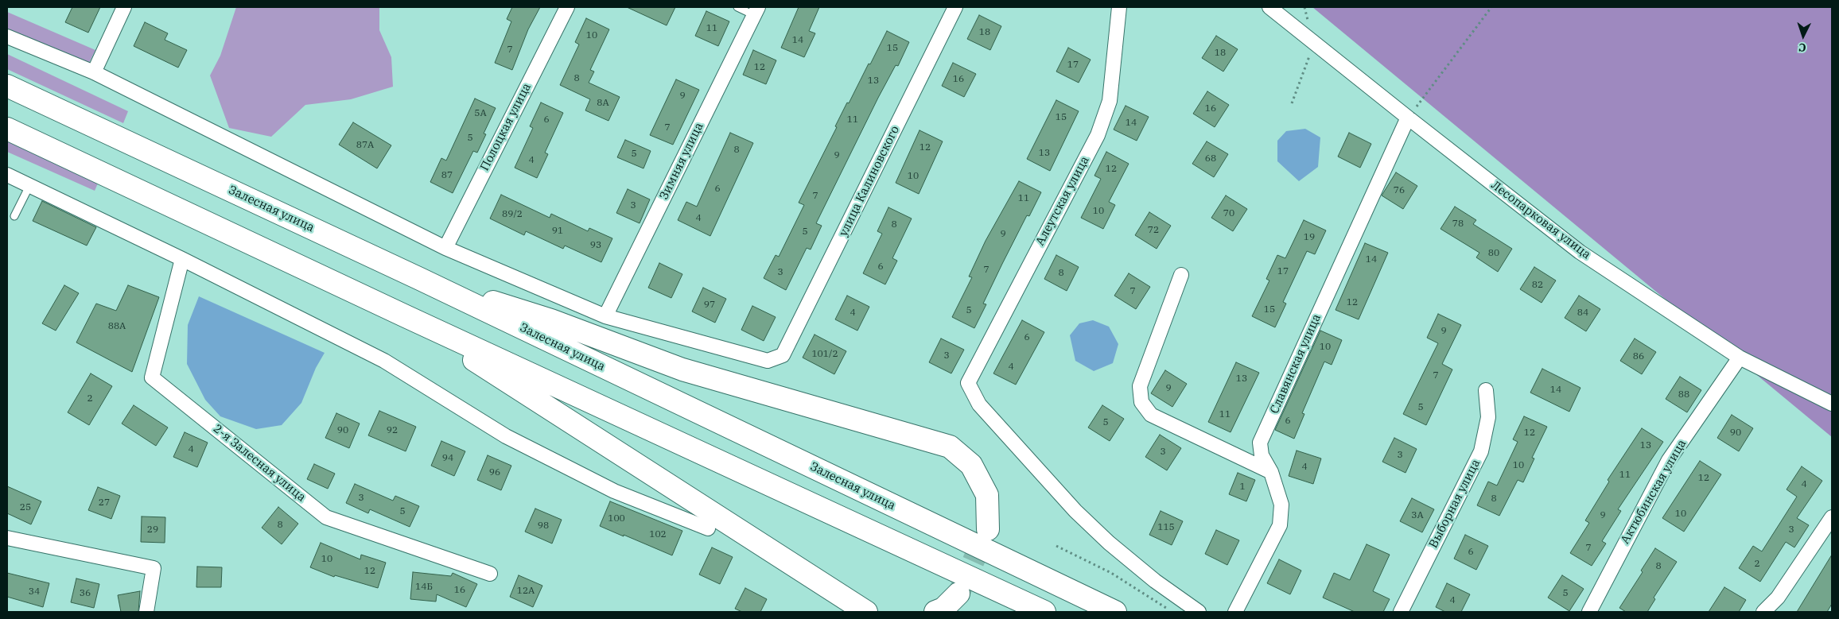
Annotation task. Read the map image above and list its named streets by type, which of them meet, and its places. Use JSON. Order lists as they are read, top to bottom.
{
  "streets": {
    "main road": ["Залесная улица"],
    "street": [
      "Полоцкая улица",
      "Зимняя улица",
      "улица Калиновского",
      "Алеутская улица",
      "Лесопарковая улица",
      "Славянская улица",
      "2-я Залесная улица",
      "Актюбинская улица",
      "Выборная улица"
    ]
  },
  "crossings": [
    ["Зимняя улица", "улица Калиновского"],
    ["Лесопарковая улица", "Славянская улица"],
    ["Лесопарковая улица", "Актюбинская улица"]
  ],
  "house_numbers": [
    "11",
    "18",
    "10",
    "14",
    "15",
    "7",
    "18",
    "17",
    "12",
    "8",
    "16",
    "13",
    "9",
    "8А",
    "16",
    "5А",
    "15",
    "6",
    "11",
    "14",
    "7",
    "5",
    "87А",
    "12",
    "8",
    "13",
    "5",
    "9",
    "68",
    "4",
    "12",
    "87",
    "10",
    "6",
    "76",
    "7",
    "11",
    "3",
    "10",
    "70",
    "89/2",
    "4",
    "78",
    "8",
    "72",
    "91",
    "5",
    "9",
    "19",
    "93",
    "80",
    "14",
    "6",
    "7",
    "17",
    "3",
    "8",
    "82",
    "7",
    "12",
    "97",
    "15",
    "5",
    "4",
    "84",
    "88А",
    "9",
    "6",
    "10",
    "101/2",
    "3",
    "86",
    "4",
    "7",
    "13",
    "9",
    "14",
    "88",
    "2",
    "5",
    "11",
    "6",
    "5",
    "90",
    "92",
    "12",
    "90",
    "13",
    "4",
    "3",
    "3",
    "94",
    "10",
    "4",
    "96",
    "11",
    "12",
    "4",
    "1",
    "3",
    "8",
    "27",
    "25",
    "5",
    "10",
    "3А",
    "9",
    "100",
    "8",
    "98",
    "115",
    "29",
    "3",
    "102",
    "7",
    "6",
    "10",
    "2",
    "8",
    "12",
    "14Б",
    "16",
    "12А",
    "34",
    "36",
    "5",
    "4"
  ],
  "north": "bottom"
}
